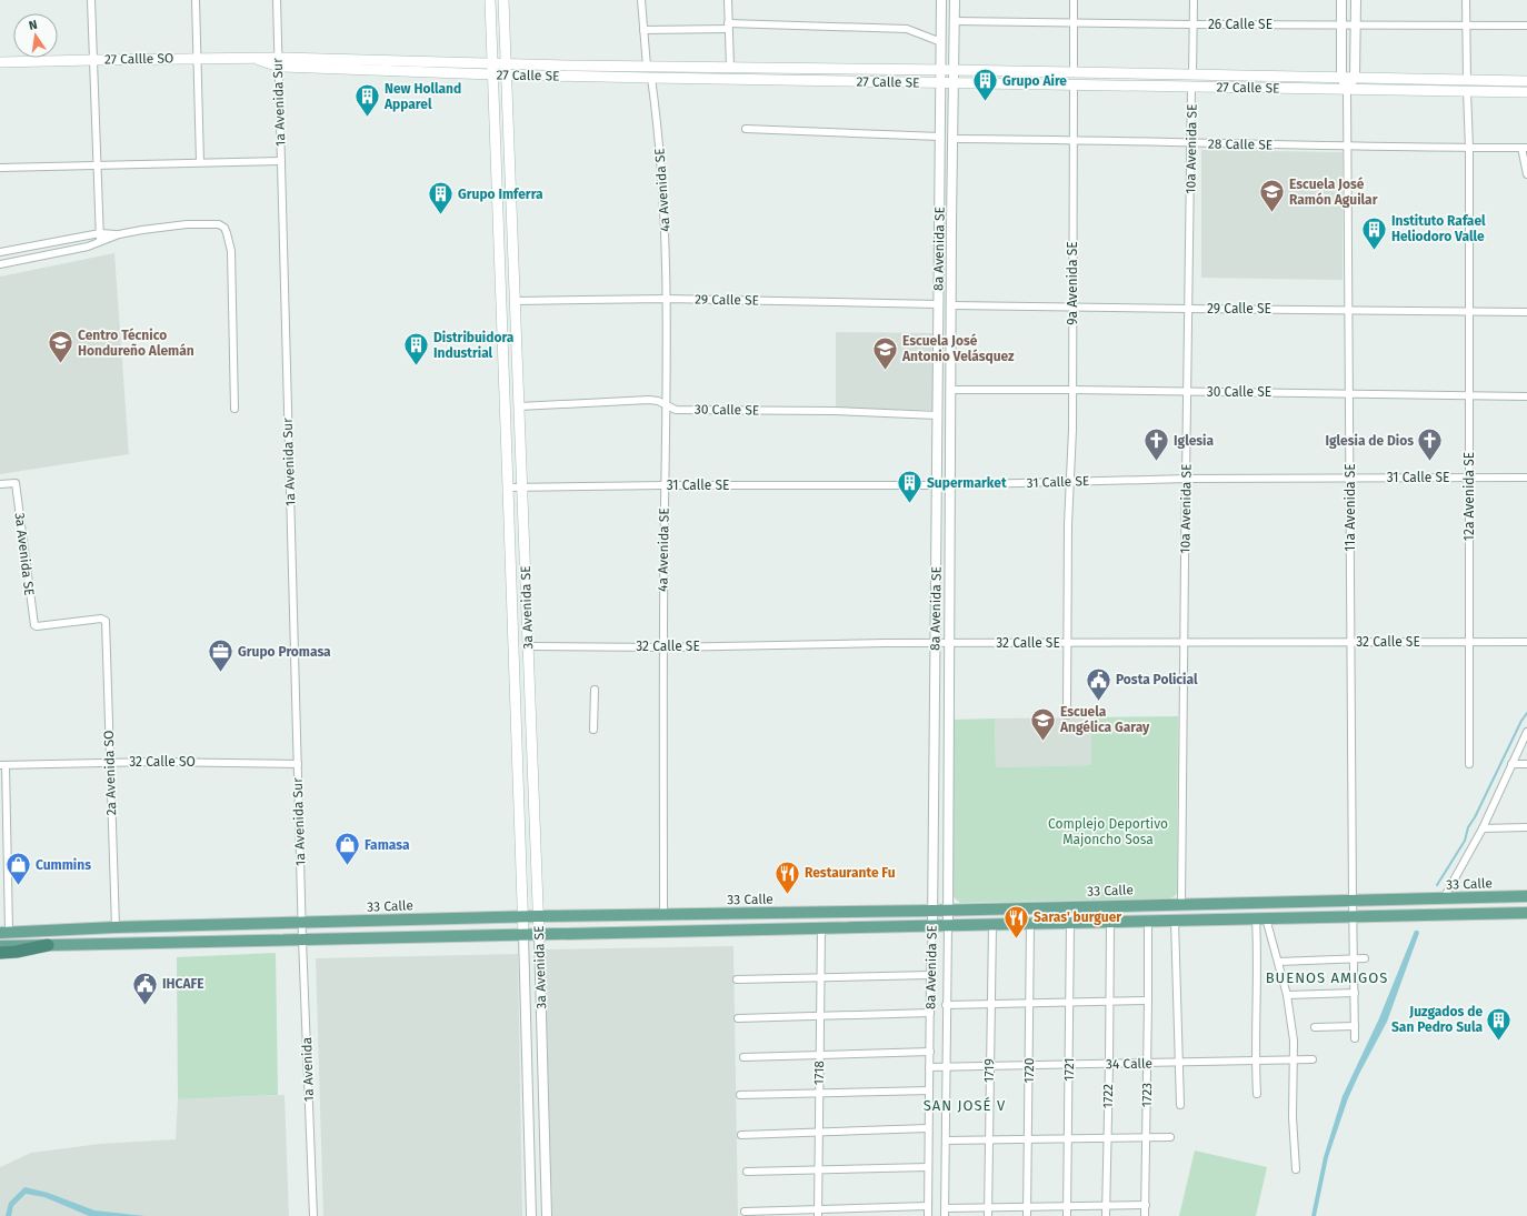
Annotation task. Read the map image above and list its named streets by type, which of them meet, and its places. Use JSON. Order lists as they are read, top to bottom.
{
  "streets": {
    "main road": [
      "27 Callle SO",
      "27 Calle SE",
      "3a Avenida SE",
      "33 Calle"
    ],
    "street": [
      "26 Calle SE",
      "1a Avenida Sur",
      "28 Calle SE",
      "10a Avenida SE",
      "4a Avenida SE",
      "8a Avenida SE",
      "9a Avenida SE",
      "29 Calle SE",
      "30 Calle SE",
      "31 Calle SE",
      "12a Avenida SE",
      "11a Avenida SE",
      "32 Calle SE",
      "32 Calle SO",
      "2a Avenida SO",
      "34 Calle",
      "1a Avenida",
      "1721",
      "1719",
      "1720",
      "1718",
      "1723",
      "1722"
    ]
  },
  "crossings": [
    ["26 Calle SE", "8a Avenida SE"],
    ["27 Callle SO", "27 Calle SE"],
    ["27 Calle SE", "1a Avenida Sur"],
    ["27 Calle SE", "10a Avenida SE"],
    ["27 Calle SE", "4a Avenida SE"],
    ["27 Calle SE", "8a Avenida SE"],
    ["27 Calle SE", "9a Avenida SE"],
    ["27 Calle SE", "12a Avenida SE"],
    ["27 Calle SE", "11a Avenida SE"],
    ["27 Calle SE", "3a Avenida SE"],
    ["1a Avenida Sur", "32 Calle SO"],
    ["1a Avenida Sur", "33 Calle"],
    ["1a Avenida Sur", "1a Avenida"],
    ["28 Calle SE", "10a Avenida SE"],
    ["28 Calle SE", "8a Avenida SE"],
    ["28 Calle SE", "9a Avenida SE"],
    ["28 Calle SE", "12a Avenida SE"],
    ["28 Calle SE", "11a Avenida SE"],
    ["10a Avenida SE", "29 Calle SE"],
    ["10a Avenida SE", "30 Calle SE"],
    ["10a Avenida SE", "31 Calle SE"],
    ["10a Avenida SE", "32 Calle SE"],
    ["10a Avenida SE", "33 Calle"],
    ["4a Avenida SE", "29 Calle SE"],
    ["4a Avenida SE", "30 Calle SE"],
    ["4a Avenida SE", "31 Calle SE"],
    ["4a Avenida SE", "32 Calle SE"],
    ["4a Avenida SE", "33 Calle"],
    ["8a Avenida SE", "29 Calle SE"],
    ["8a Avenida SE", "30 Calle SE"],
    ["8a Avenida SE", "31 Calle SE"],
    ["8a Avenida SE", "32 Calle SE"],
    ["8a Avenida SE", "33 Calle"],
    ["8a Avenida SE", "34 Calle"],
    ["9a Avenida SE", "29 Calle SE"],
    ["9a Avenida SE", "30 Calle SE"],
    ["9a Avenida SE", "31 Calle SE"],
    ["9a Avenida SE", "32 Calle SE"],
    ["29 Calle SE", "12a Avenida SE"],
    ["29 Calle SE", "11a Avenida SE"],
    ["29 Calle SE", "3a Avenida SE"],
    ["30 Calle SE", "12a Avenida SE"],
    ["30 Calle SE", "11a Avenida SE"],
    ["30 Calle SE", "3a Avenida SE"],
    ["31 Calle SE", "12a Avenida SE"],
    ["31 Calle SE", "11a Avenida SE"],
    ["31 Calle SE", "3a Avenida SE"],
    ["12a Avenida SE", "32 Calle SE"],
    ["11a Avenida SE", "32 Calle SE"],
    ["11a Avenida SE", "33 Calle"],
    ["3a Avenida SE", "32 Calle SE"],
    ["3a Avenida SE", "2a Avenida SO"],
    ["3a Avenida SE", "33 Calle"],
    ["32 Calle SO", "2a Avenida SO"],
    ["2a Avenida SO", "33 Calle"],
    ["33 Calle", "1a Avenida"],
    ["34 Calle", "1721"],
    ["34 Calle", "1719"],
    ["34 Calle", "1720"],
    ["34 Calle", "1723"],
    ["34 Calle", "1722"]
  ],
  "districts": ["BUENOS AMIGOS", "SAN JOSÉ V"],
  "parks": ["Complejo Deportivo Majoncho Sosa"],
  "places": {
    "building": [
      "Grupo Aire",
      "New Holland Apparel",
      "Grupo Imferra",
      "Instituto Rafael Heliodoro Valle",
      "Distribuidora Industrial",
      "Supermarket",
      "Juzgados de San Pedro Sula"
    ],
    "school or university": [
      "Escuela José Ramón Aguilar",
      "Centro Técnico Hondureño Alemán",
      "Escuela José Antonio Velásquez",
      "Escuela Angélica Garay"
    ],
    "church": ["Iglesia", "Iglesia de Dios"],
    "office": ["Grupo Promasa"],
    "public building": ["Posta Policial", "IHCAFE"],
    "shop": ["Famasa", "Cummins"],
    "restaurant": ["Restaurante Fu", "Saras' burguer"]
  },
  "north": "top"
}
